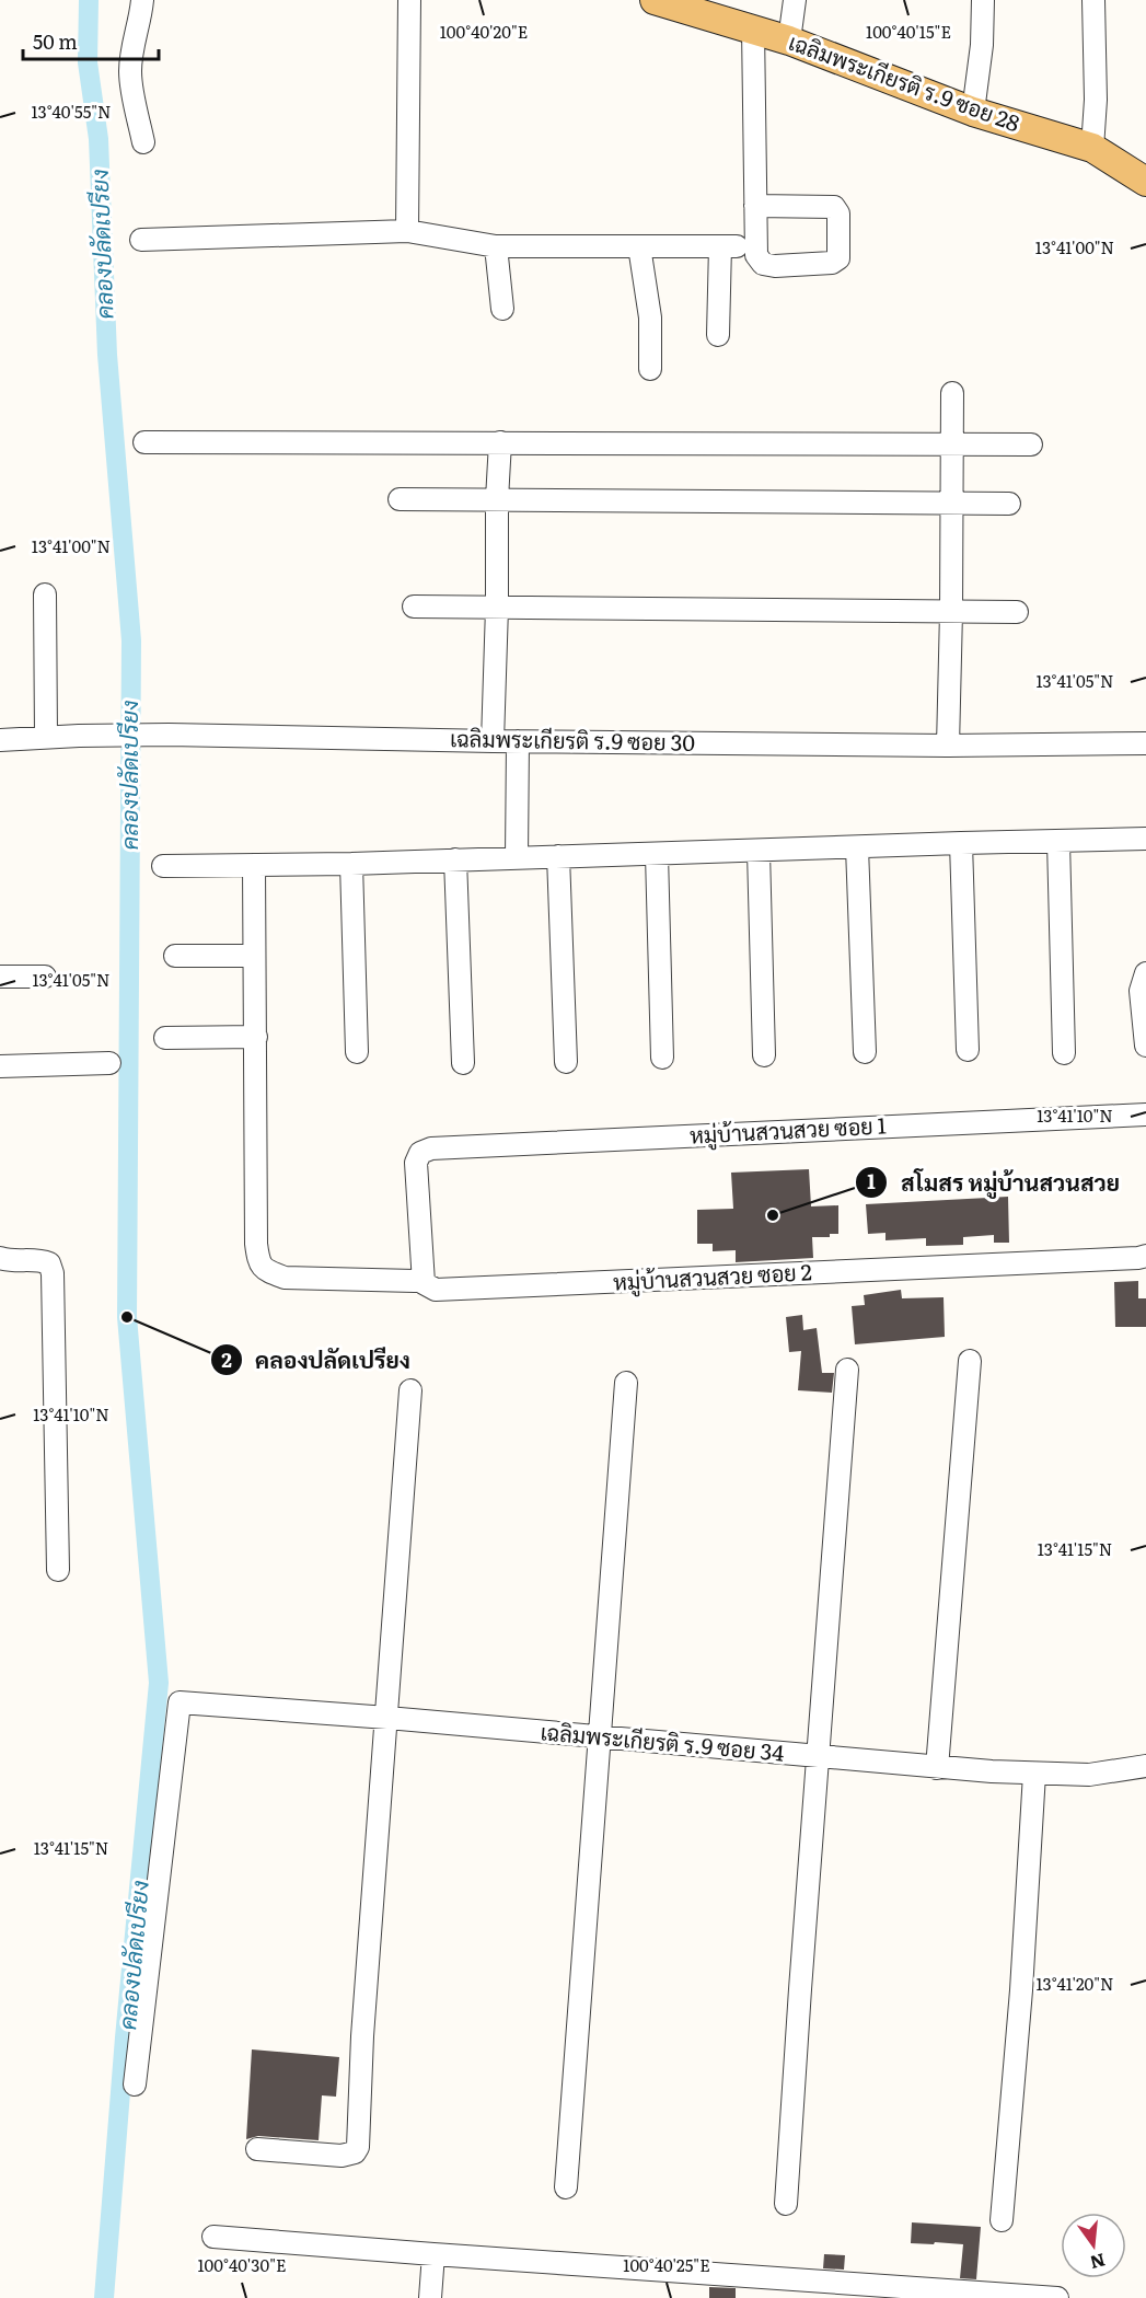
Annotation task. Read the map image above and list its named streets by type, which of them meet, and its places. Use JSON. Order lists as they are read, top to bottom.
{
  "streets": {
    "main road": ["เฉลิมพระเกียรติ ร.9 ซอย 28"],
    "street": [
      "เฉลิมพระเกียรติ ร.9 ซอย 30",
      "หมู่บ้านสวนสวย ซอย 1",
      "หมู่บ้านสวนสวย ซอย 2",
      "เฉลิมพระเกียรติ ร.9 ซอย 34"
    ]
  },
  "crossings": [
    ["หมู่บ้านสวนสวย ซอย 1", "หมู่บ้านสวนสวย ซอย 2"]
  ],
  "water": ["คลองปลัดเปรียง"],
  "places": ["สโมสร หมู่บ้านสวนสวย", "คลองปลัดเปรียง"],
  "scale_bar": "50 m",
  "north": "bottom",
  "coordinates": [
    "100°40'20\"E",
    "100°40'15\"E",
    "13°40'55\"N",
    "13°41'00\"N",
    "13°41'05\"N",
    "13°41'10\"N",
    "13°41'15\"N",
    "13°41'20\"N",
    "100°40'30\"E",
    "100°40'25\"E"
  ]
}
